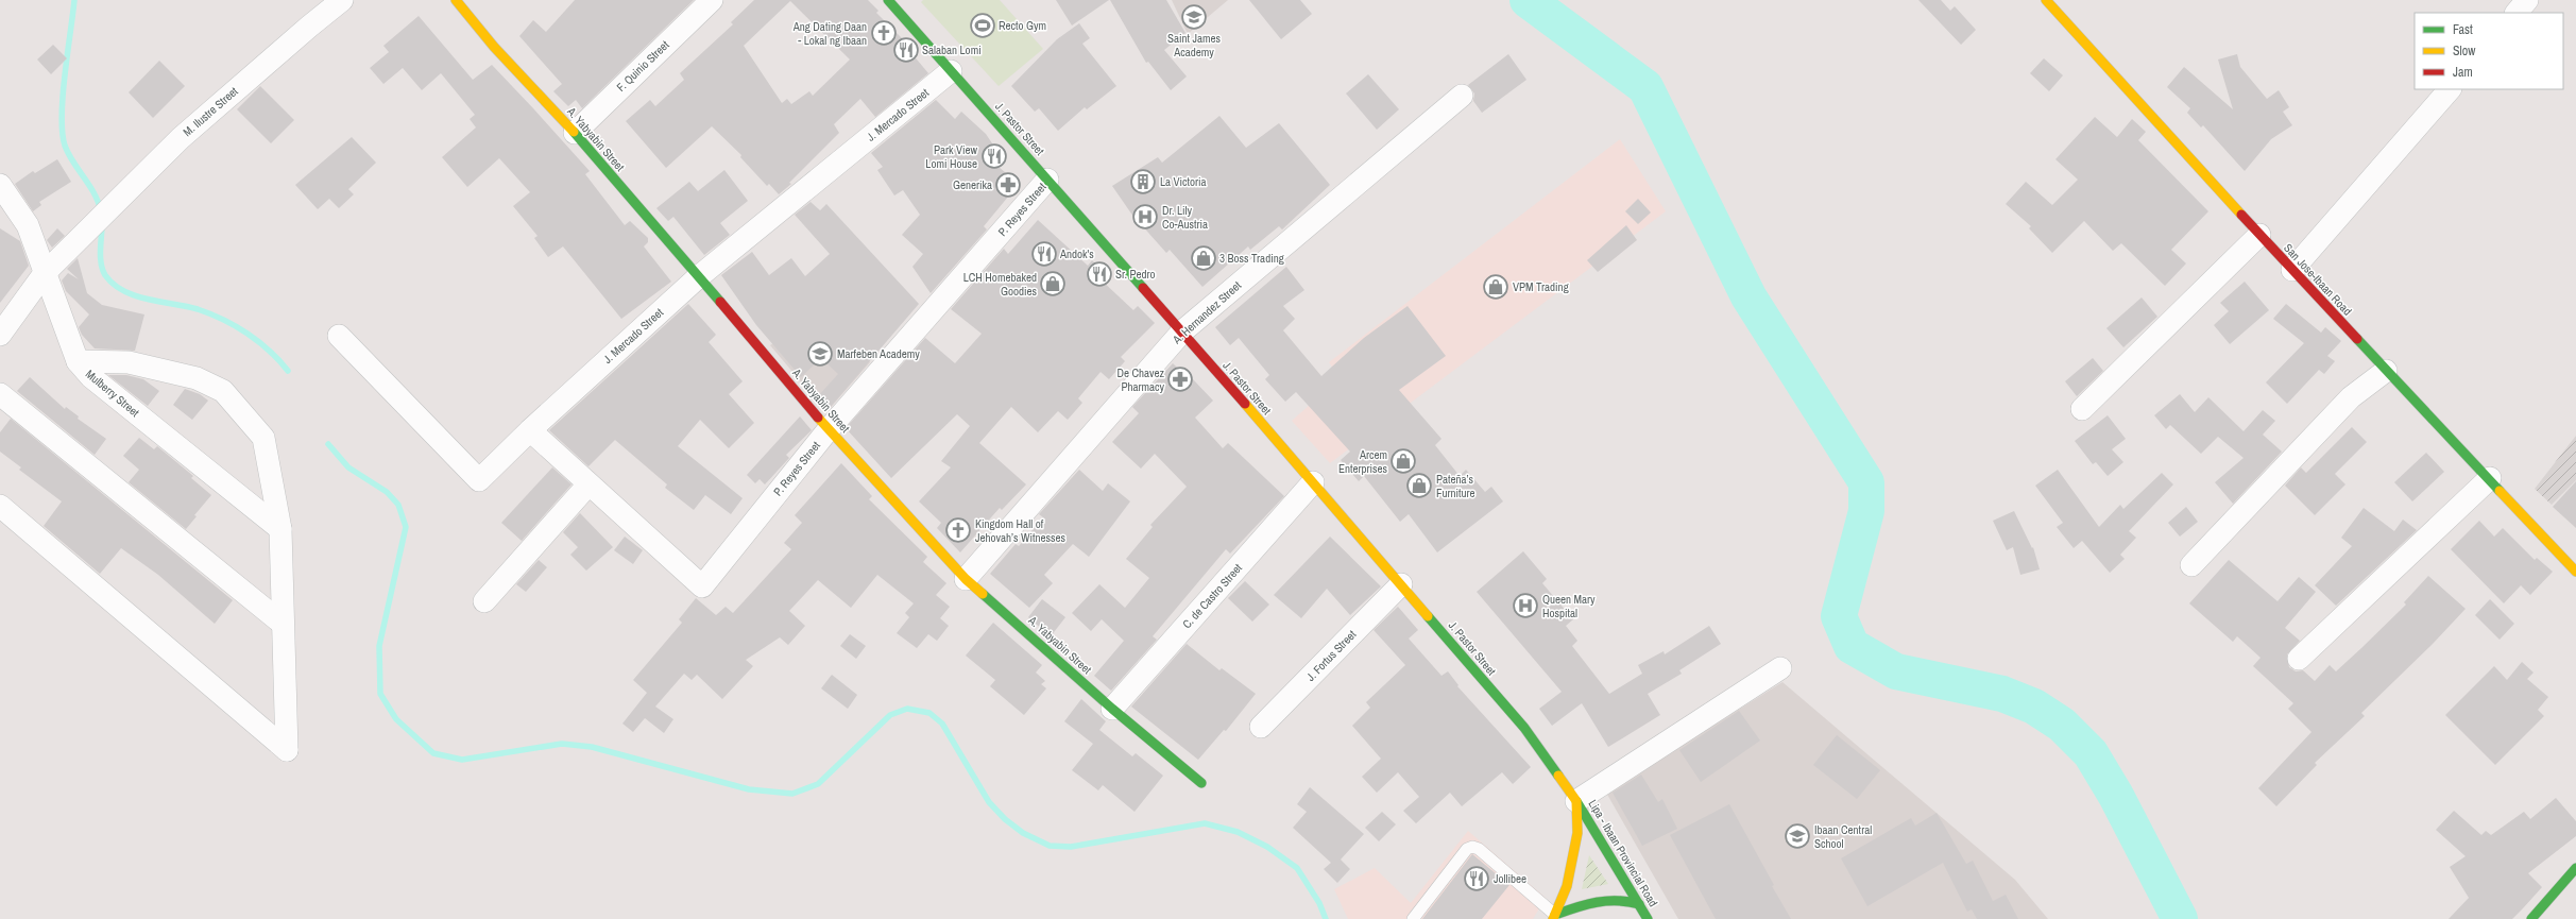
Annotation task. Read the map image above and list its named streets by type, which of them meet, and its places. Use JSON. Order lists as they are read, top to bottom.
{
  "streets": {
    "main road": [
      "J. Pastor Street",
      "A. Yabyabin Street",
      "San Jose-Ibaan Road",
      "Lipa - Ibaan Provincial Road"
    ],
    "street": [
      "F. Quinio Street",
      "M. Ilustre Street",
      "J. Mercado Street",
      "P. Reyes Street",
      "A. Hernandez Street",
      "Mulberry Street",
      "C. de Castro Street",
      "J. Fortus Street"
    ]
  },
  "crossings": [
    ["F. Quinio Street", "A. Yabyabin Street"],
    ["M. Ilustre Street", "Mulberry Street"],
    ["J. Mercado Street", "J. Pastor Street"],
    ["J. Mercado Street", "A. Yabyabin Street"],
    ["J. Mercado Street", "P. Reyes Street"],
    ["J. Pastor Street", "P. Reyes Street"],
    ["J. Pastor Street", "A. Hernandez Street"],
    ["J. Pastor Street", "C. de Castro Street"],
    ["J. Pastor Street", "J. Fortus Street"],
    ["J. Pastor Street", "Lipa - Ibaan Provincial Road"],
    ["A. Yabyabin Street", "P. Reyes Street"],
    ["A. Yabyabin Street", "A. Hernandez Street"],
    ["A. Yabyabin Street", "C. de Castro Street"]
  ],
  "places": {
    "school or university": ["Saint James Academy", "Marfeben Academy", "Ibaan Central School"],
    "sports": ["Recto Gym"],
    "church": ["Ang Dating Daan - Lokal ng Ibaan", "Kingdom Hall of Jehovah’s Witnesses"],
    "restaurant": [
      "Salaban Lomi",
      "Park View Lomi House",
      "Andok's",
      "Sr. Pedro",
      "Jollibee"
    ],
    "building": ["La Victoria"],
    "pharmacy": ["Generika", "De Chavez Pharmacy"],
    "hospital": ["Dr. Lily Co-Austria", "Queen Mary Hospital"],
    "shop": [
      "3 Boss Trading",
      "LCH Homebaked Goodies",
      "VPM Trading",
      "Arcem Enterprises",
      "Pateña’s Furniture"
    ]
  },
  "legend": ["Fast", "Slow", "Jam"]
}
